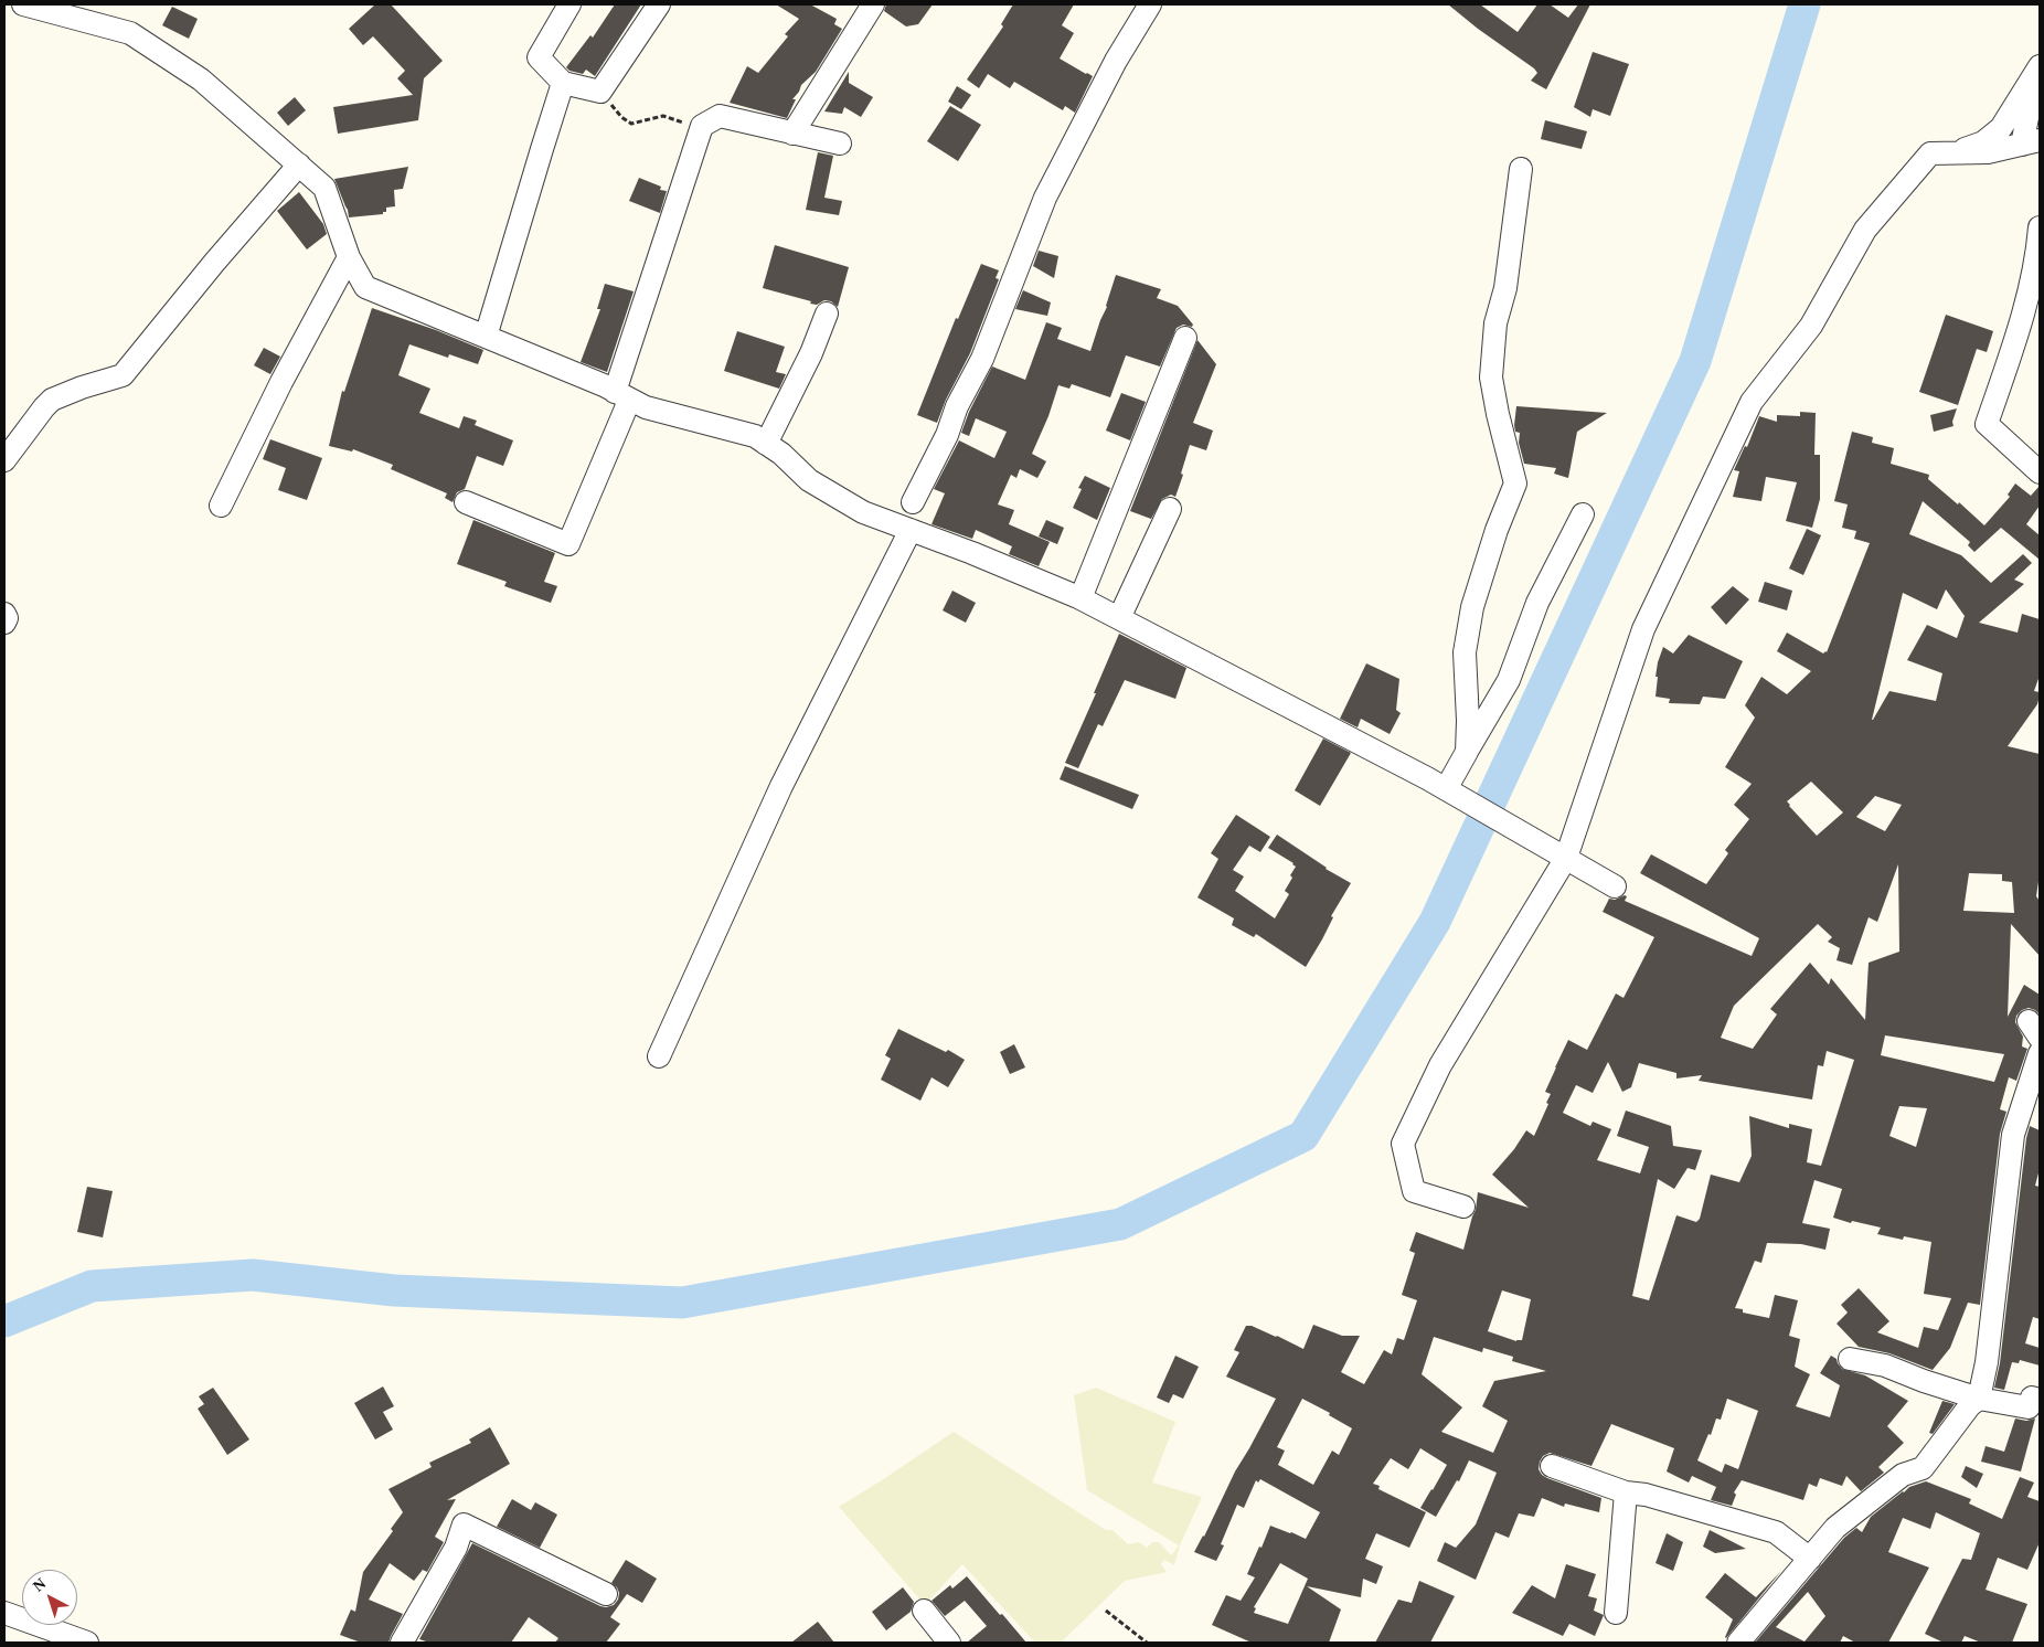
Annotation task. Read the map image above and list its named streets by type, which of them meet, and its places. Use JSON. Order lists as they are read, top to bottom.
{
  "north": "top left"
}
